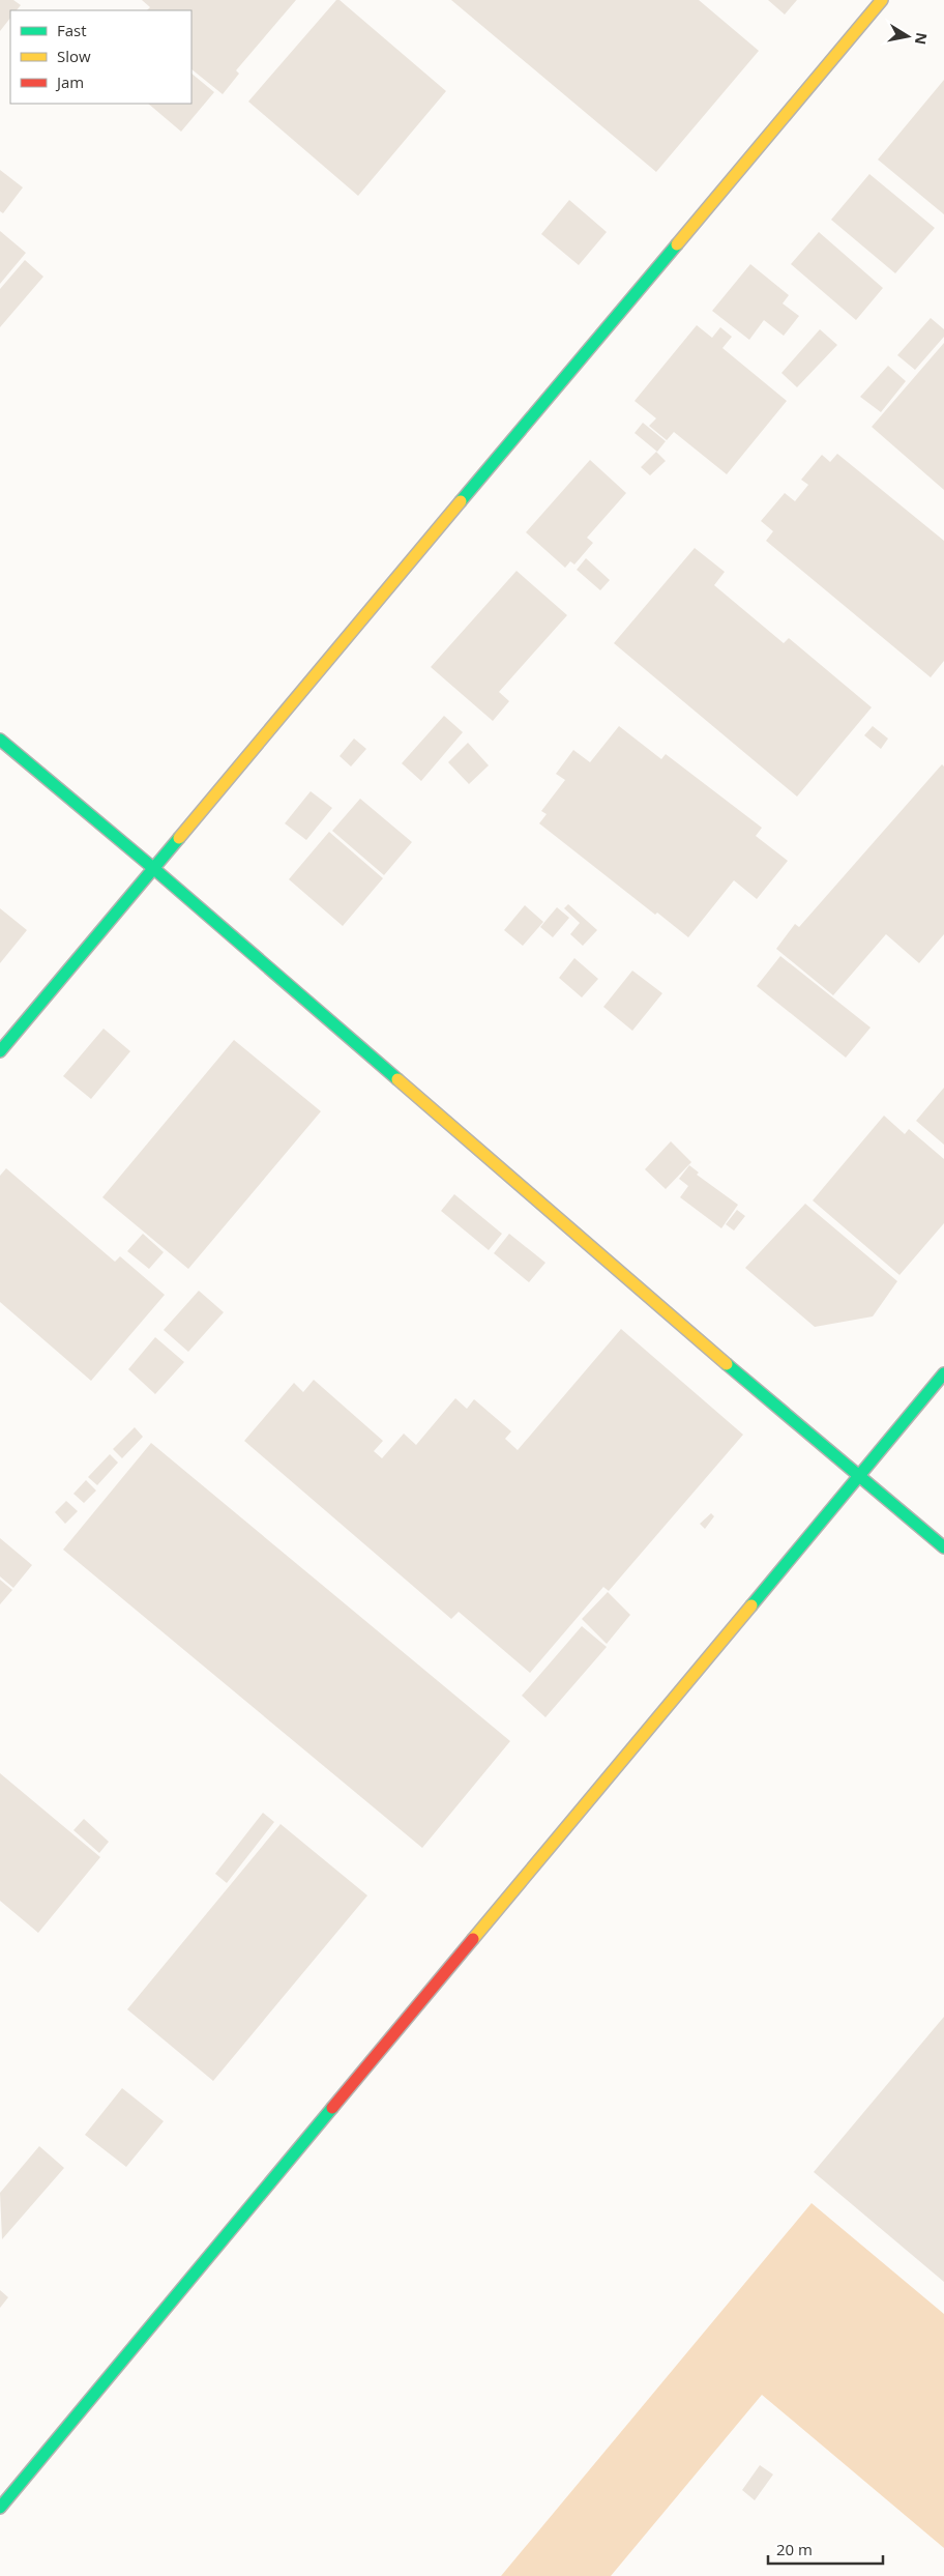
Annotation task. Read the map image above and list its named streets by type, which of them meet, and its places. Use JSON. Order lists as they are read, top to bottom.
{
  "legend": ["Fast", "Slow", "Jam"],
  "scale_bar": "20 m",
  "north": "right"
}
